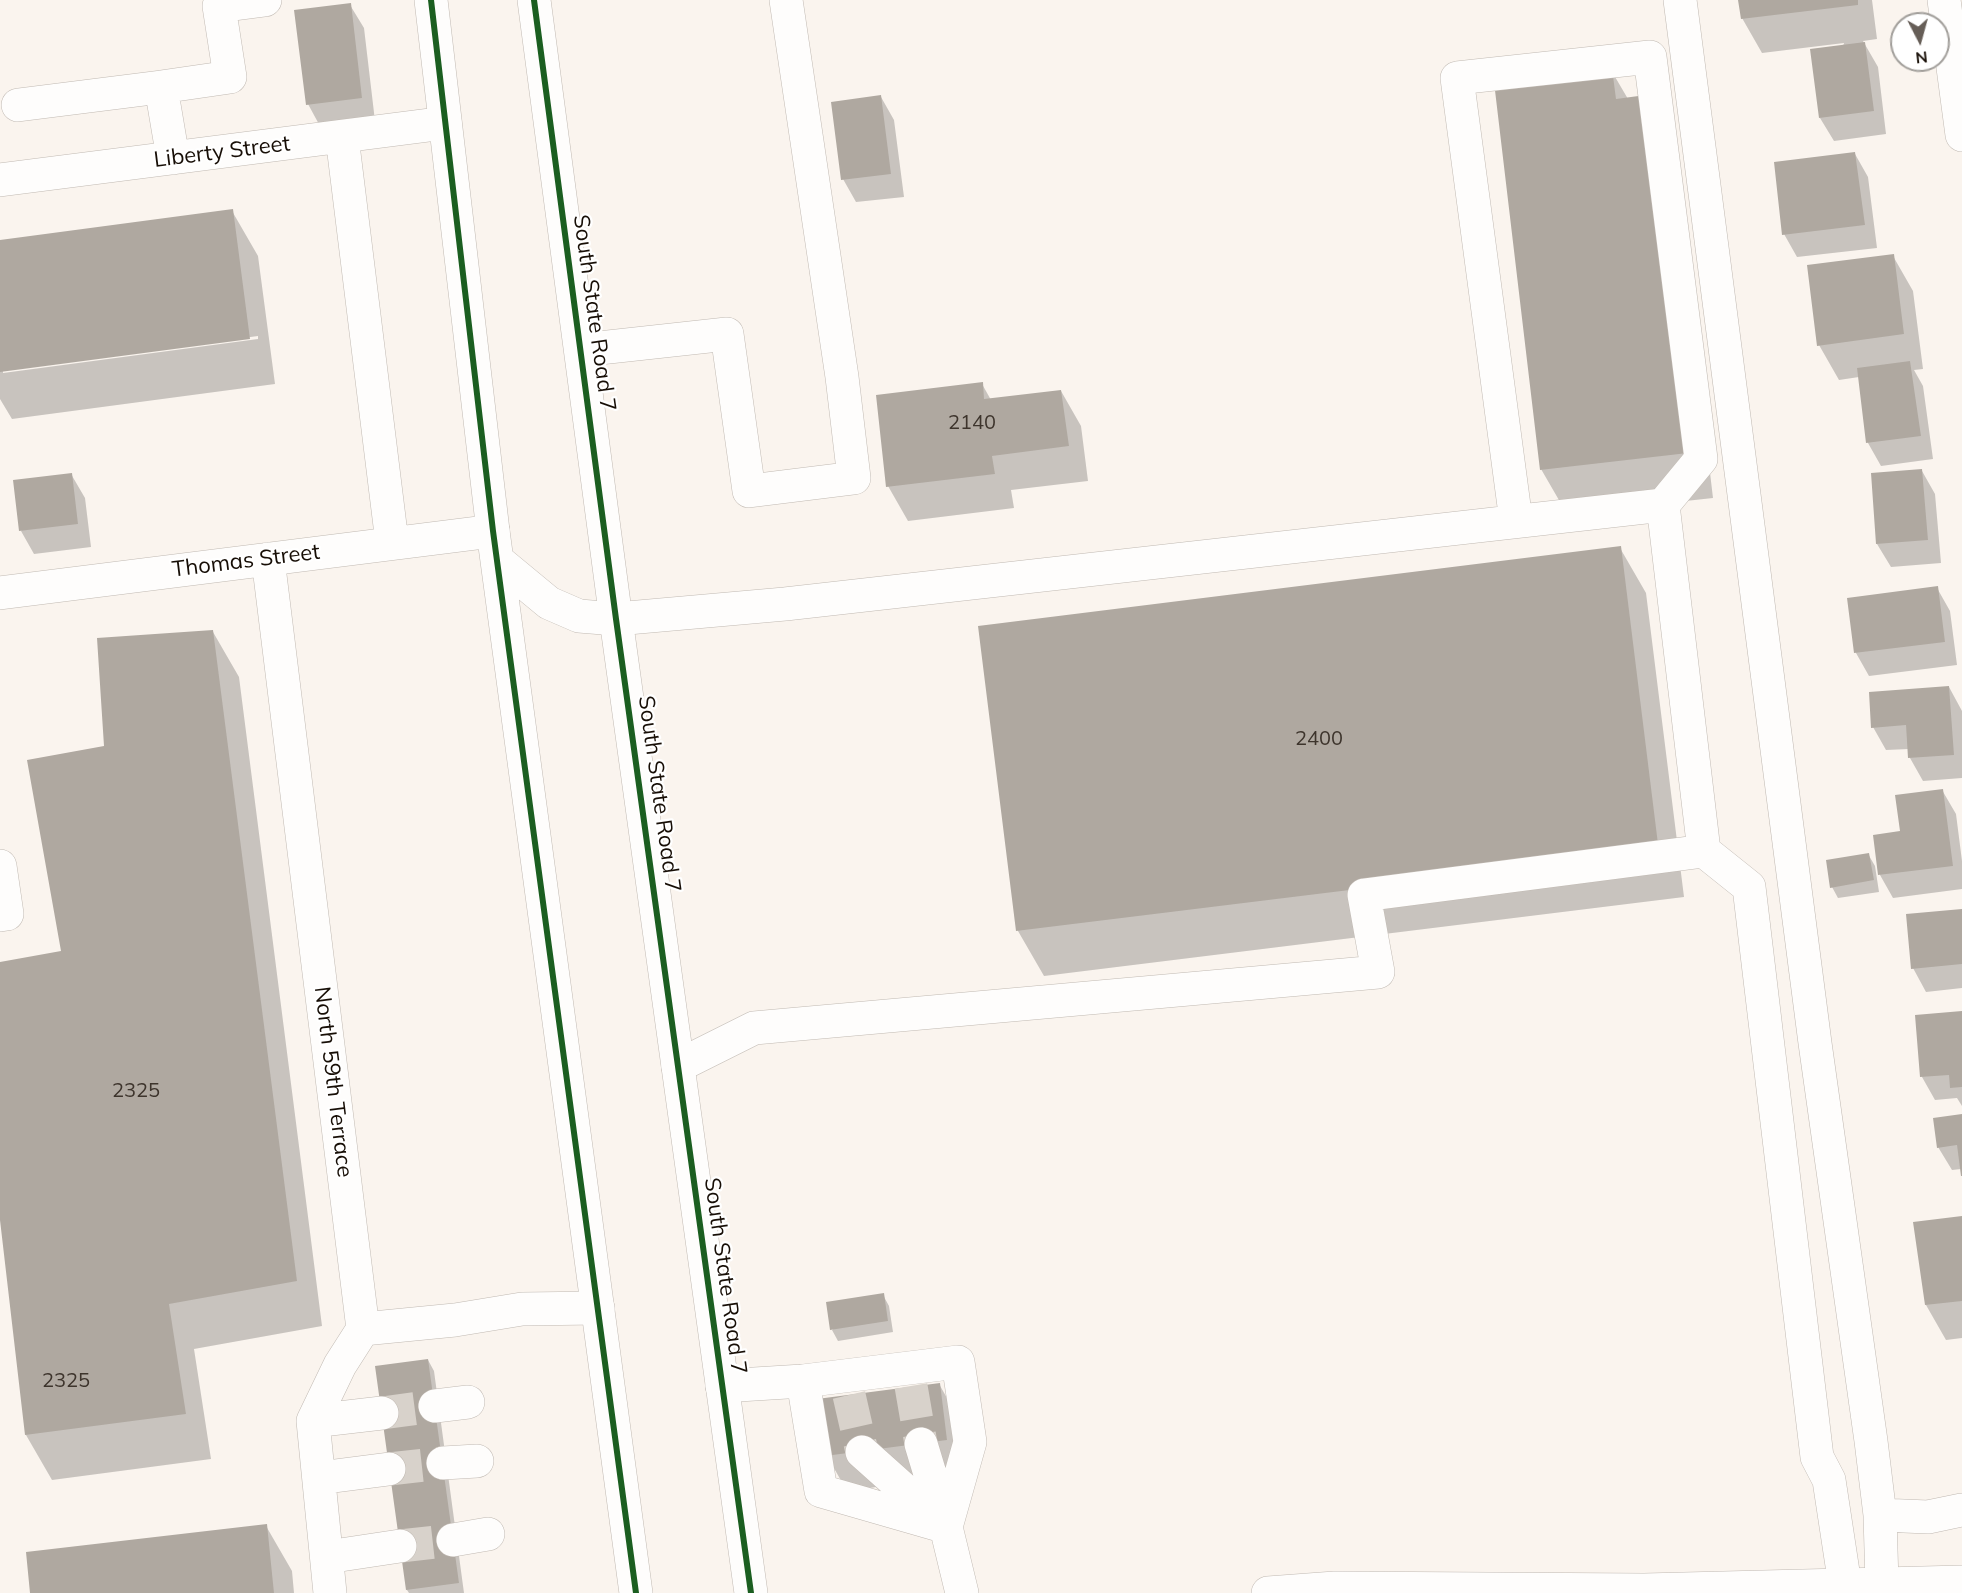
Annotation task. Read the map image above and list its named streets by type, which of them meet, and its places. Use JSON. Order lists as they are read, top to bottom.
{
  "streets": {
    "main road": [
      "Liberty Street",
      "South State Road 7",
      "Thomas Street",
      "North 59th Terrace"
    ]
  },
  "crossings": [
    ["Thomas Street", "North 59th Terrace"]
  ],
  "house_numbers": [
    "2140",
    "2400",
    "2325",
    "2325"
  ],
  "north": "bottom"
}
